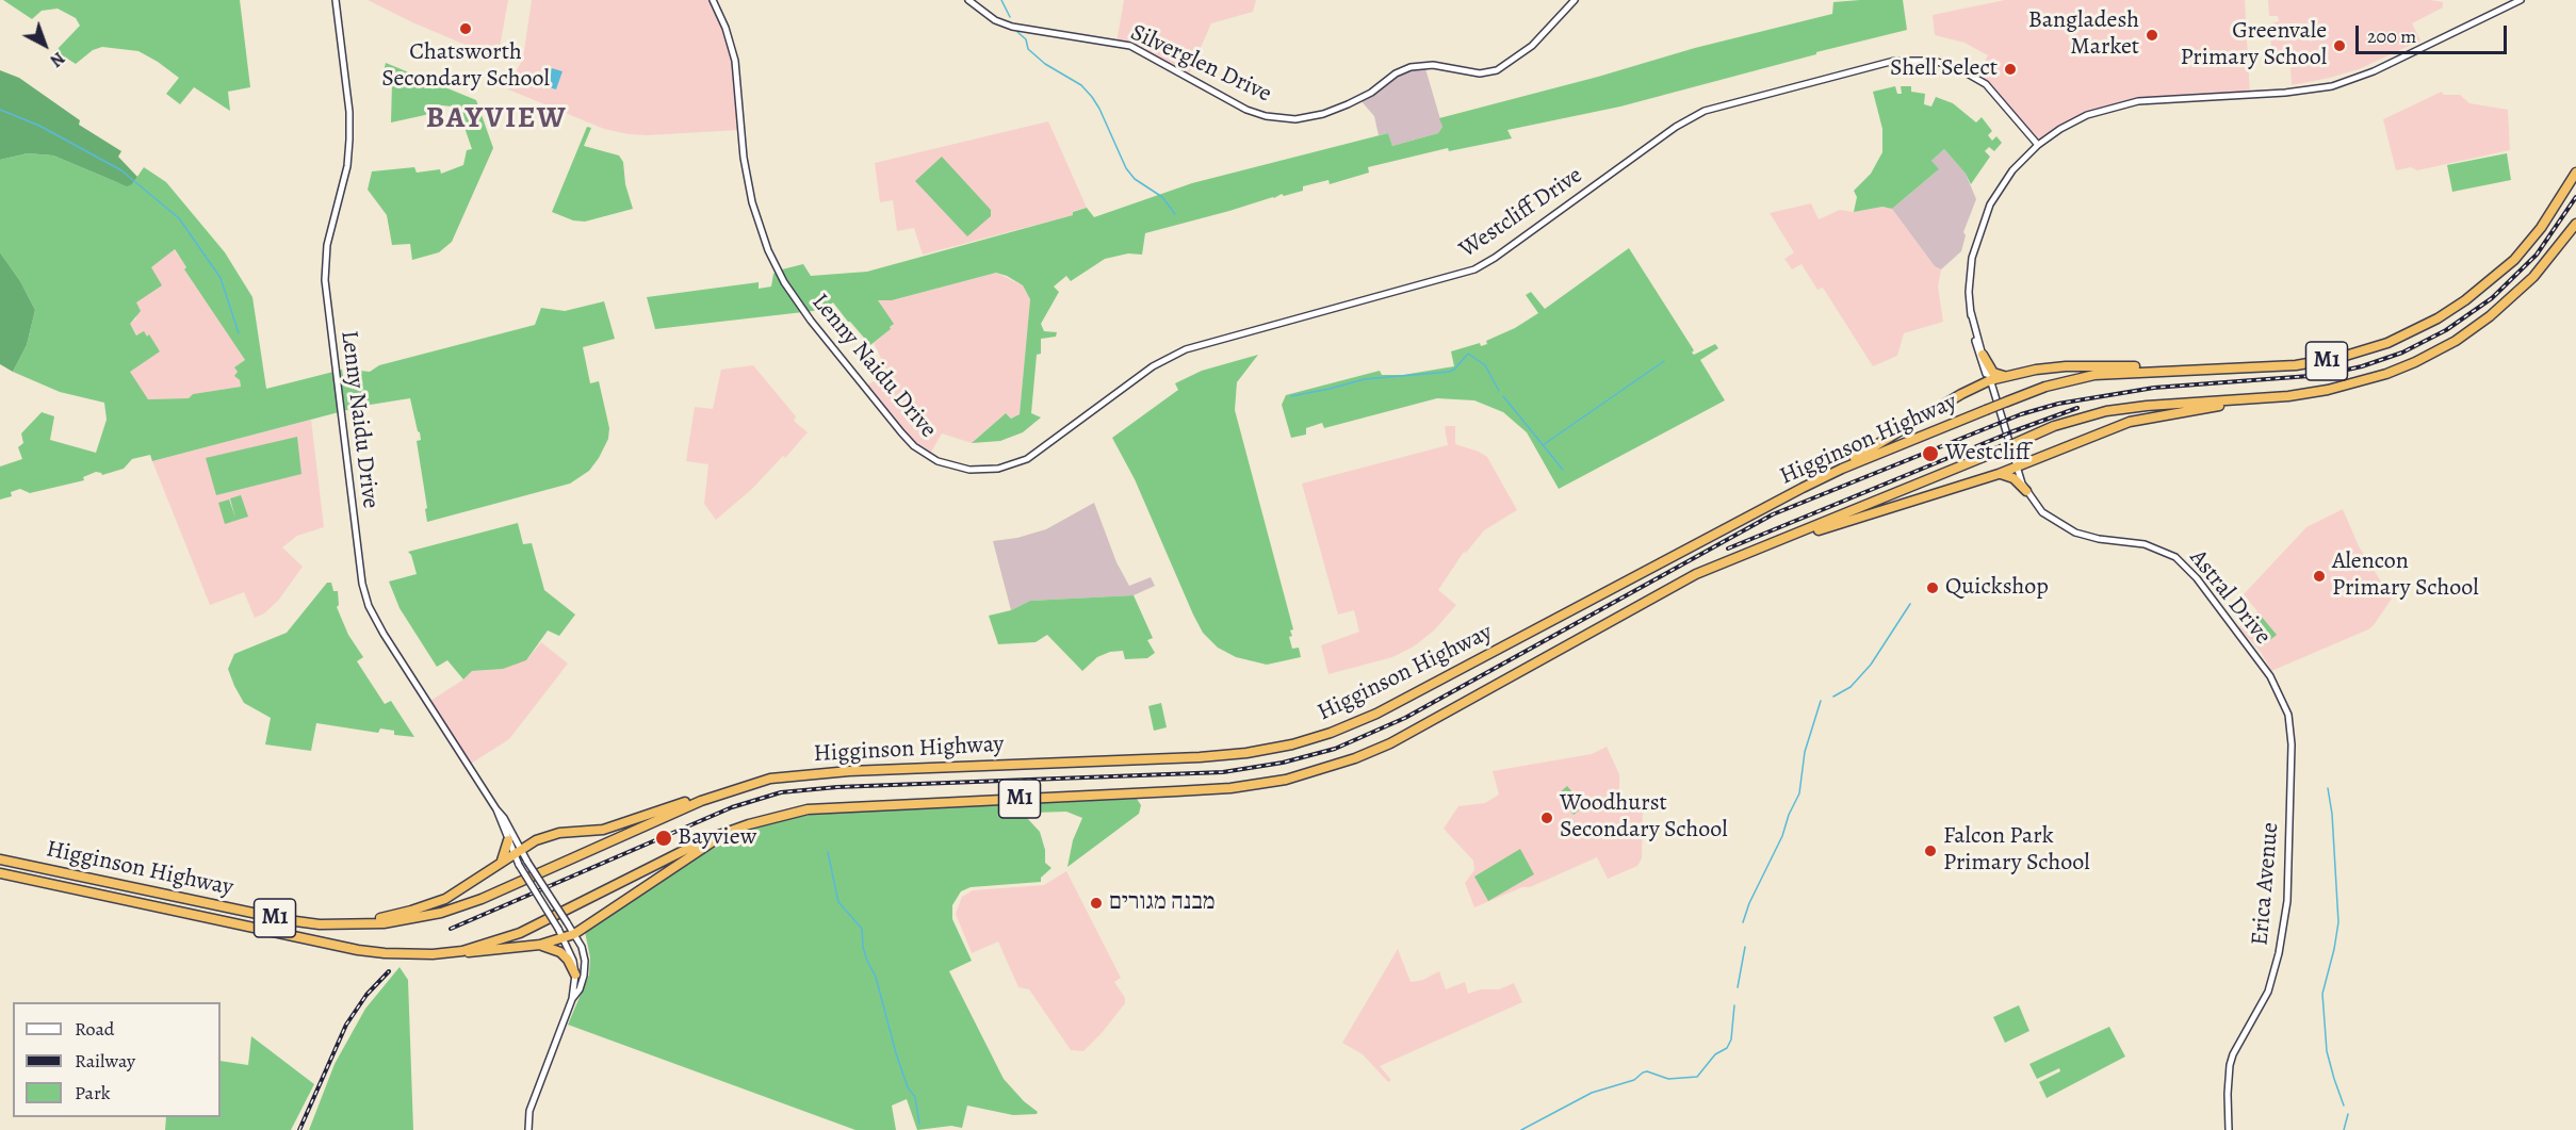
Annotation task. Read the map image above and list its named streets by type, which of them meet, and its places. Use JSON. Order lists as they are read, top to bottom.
{
  "streets": {
    "highway": ["M1", "Higginson Highway"],
    "street": [
      "Silverglen Drive",
      "Westcliff Drive",
      "Lenny Naidu Drive",
      "Astral Drive",
      "Erica Avenue"
    ]
  },
  "crossings": [
    ["Westcliff Drive", "Lenny Naidu Drive"],
    ["Astral Drive", "Erica Avenue"]
  ],
  "districts": ["BAYVIEW"],
  "places": [
    "Chatsworth Secondary School",
    "Bangladesh Market",
    "Greenvale Primary School",
    "Shell Select",
    "Westcliff",
    "Alencon Primary School",
    "Quickshop",
    "Woodhurst Secondary School",
    "Bayview",
    "Falcon Park Primary School",
    "מבנה מגורים"
  ],
  "legend": ["Road", "Railway", "Park"],
  "scale_bar": "200 m",
  "north": "bottom right"
}
